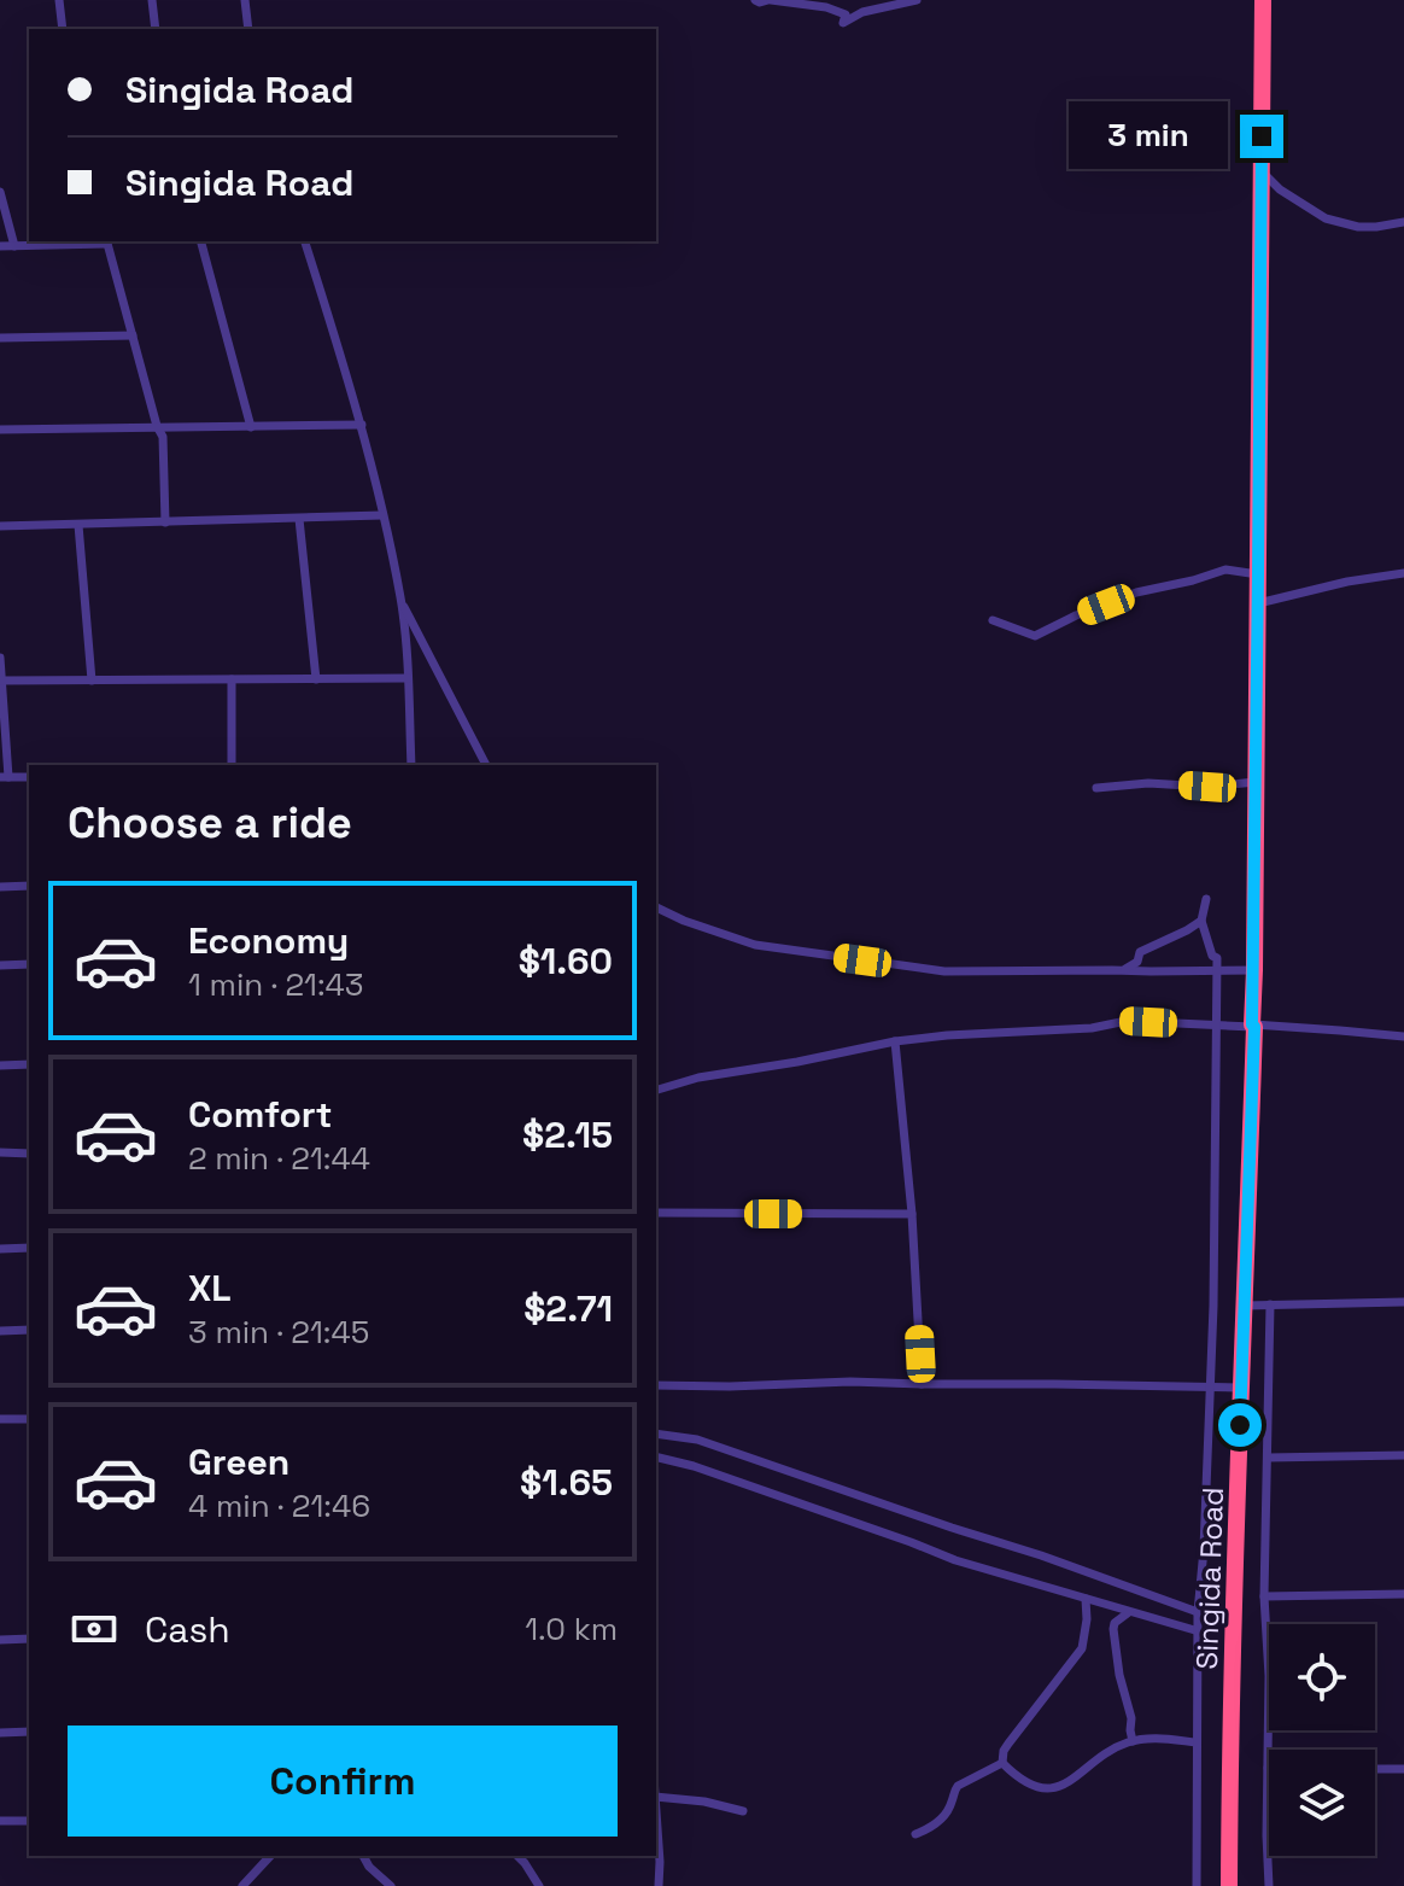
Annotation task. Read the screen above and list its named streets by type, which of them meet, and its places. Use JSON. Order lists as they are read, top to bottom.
{
  "streets": {
    "highway": ["Singida Road"]
  },
  "page": {
    "banner": ["Singida Road", "Singida Road"],
    "bubble": "3 min",
    "heading": "Choose a ride",
    "list": [
      {
        "name": "Economy",
        "note": "1 min · 21:43",
        "value": "$1.60"
      },
      {
        "name": "Comfort",
        "note": "2 min · 21:44",
        "value": "$2.15"
      },
      {
        "name": "XL",
        "note": "3 min · 21:45",
        "value": "$2.71"
      },
      {
        "name": "Green",
        "note": "4 min · 21:46",
        "value": "$1.65"
      }
    ],
    "pay": ["Cash", "1.0 km"],
    "buttons": "Confirm"
  }
}
